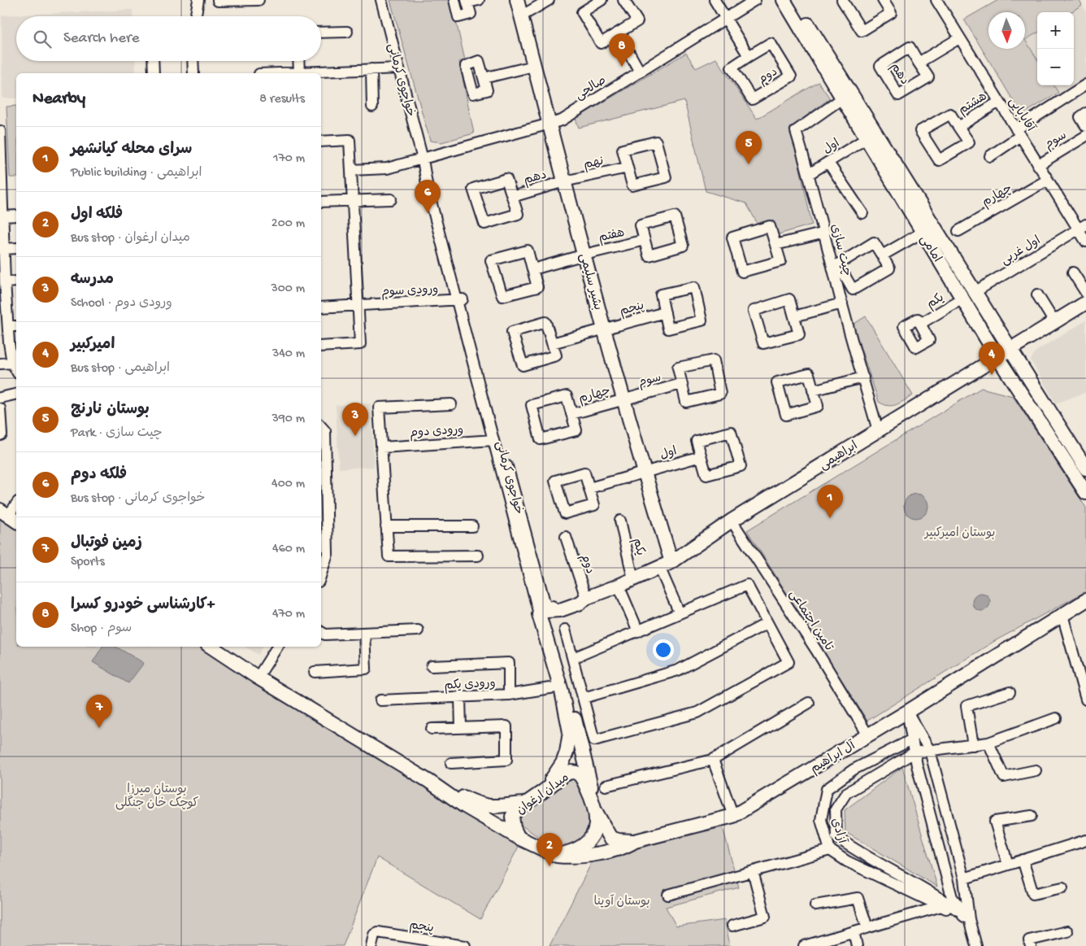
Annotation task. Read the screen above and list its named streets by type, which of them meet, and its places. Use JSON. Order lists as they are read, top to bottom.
{
  "streets": {
    "main road": [
      "خواجوی کرمانی",
      "امامی",
      "بشیر سلیمی",
      "ابراهیمی",
      "آل ابراهیم",
      "میدان ارغوان"
    ],
    "street": [
      "دهم",
      "دوم",
      "صالحی",
      "هشتم",
      "آقابابایی",
      "سوم",
      "اول",
      "نهم",
      "چهارم",
      "هفتم",
      "چیت سازی",
      "اول غربی",
      "ورودی سوم",
      "یکم",
      "پنجم",
      "ورودی دوم",
      "تامین اجتماعی",
      "ورودی یکم",
      "آزادی"
    ]
  },
  "crossings": [
    ["دهم", "آقابابایی"],
    ["دهم", "نهم"],
    ["دهم", "بشیر سلیمی"],
    ["دوم", "صالحی"],
    ["دوم", "ابراهیمی"],
    ["خواجوی کرمانی", "صالحی"],
    ["خواجوی کرمانی", "ورودی سوم"],
    ["خواجوی کرمانی", "ورودی دوم"],
    ["خواجوی کرمانی", "ابراهیمی"],
    ["خواجوی کرمانی", "ورودی یکم"],
    ["خواجوی کرمانی", "آل ابراهیم"],
    ["خواجوی کرمانی", "میدان ارغوان"],
    ["صالحی", "بشیر سلیمی"],
    ["هشتم", "آقابابایی"],
    ["آقابابایی", "سوم"],
    ["آقابابایی", "چهارم"],
    ["آقابابایی", "اول غربی"],
    ["سوم", "چهارم"],
    ["سوم", "بشیر سلیمی"],
    ["اول", "امامی"],
    ["اول", "چیت سازی"],
    ["اول", "بشیر سلیمی"],
    ["نهم", "بشیر سلیمی"],
    ["چهارم", "بشیر سلیمی"],
    ["هفتم", "بشیر سلیمی"],
    ["امامی", "چیت سازی"],
    ["امامی", "اول غربی"],
    ["امامی", "یکم"],
    ["امامی", "ابراهیمی"],
    ["چیت سازی", "ابراهیمی"],
    ["بشیر سلیمی", "پنجم"],
    ["بشیر سلیمی", "ابراهیمی"],
    ["یکم", "ابراهیمی"],
    ["ابراهیمی", "تامین اجتماعی"],
    ["تامین اجتماعی", "آل ابراهیم"],
    ["آل ابراهیم", "میدان ارغوان"]
  ],
  "parks": ["بوستان امیرکبیر", "بوستان میرزا کوچک خان جنگلی", "بوستان آوینا"],
  "north": "bottom",
  "page": {
    "map_buttons": ["+", "−"],
    "search": "Search here",
    "pins": [
      "8",
      "5",
      "6",
      "4",
      "3",
      "1",
      "7",
      "2"
    ],
    "heading": ["Nearby", "8 results"],
    "list": [
      {
        "mark": "1",
        "name": "سرای محله کیانشهر",
        "note": "Public building · ابراهیمی",
        "value": "170 m"
      },
      {
        "mark": "2",
        "name": "فلکه اول",
        "note": "Bus stop · میدان ارغوان",
        "value": "200 m"
      },
      {
        "mark": "3",
        "name": "مدرسه",
        "note": "School · ورودی دوم",
        "value": "300 m"
      },
      {
        "mark": "4",
        "name": "امیرکبیر",
        "note": "Bus stop · ابراهیمی",
        "value": "340 m"
      },
      {
        "mark": "5",
        "name": "بوستان نارنج",
        "note": "Park · چیت سازی",
        "value": "390 m"
      },
      {
        "mark": "6",
        "name": "فلکه دوم",
        "note": "Bus stop · خواجوی کرمانی",
        "value": "400 m"
      },
      {
        "mark": "7",
        "name": "زمین فوتبال",
        "note": "Sports",
        "value": "460 m"
      },
      {
        "mark": "8",
        "name": "کارشناسی خودرو کسرا+",
        "note": "Shop · سوم",
        "value": "470 m"
      }
    ]
  }
}
